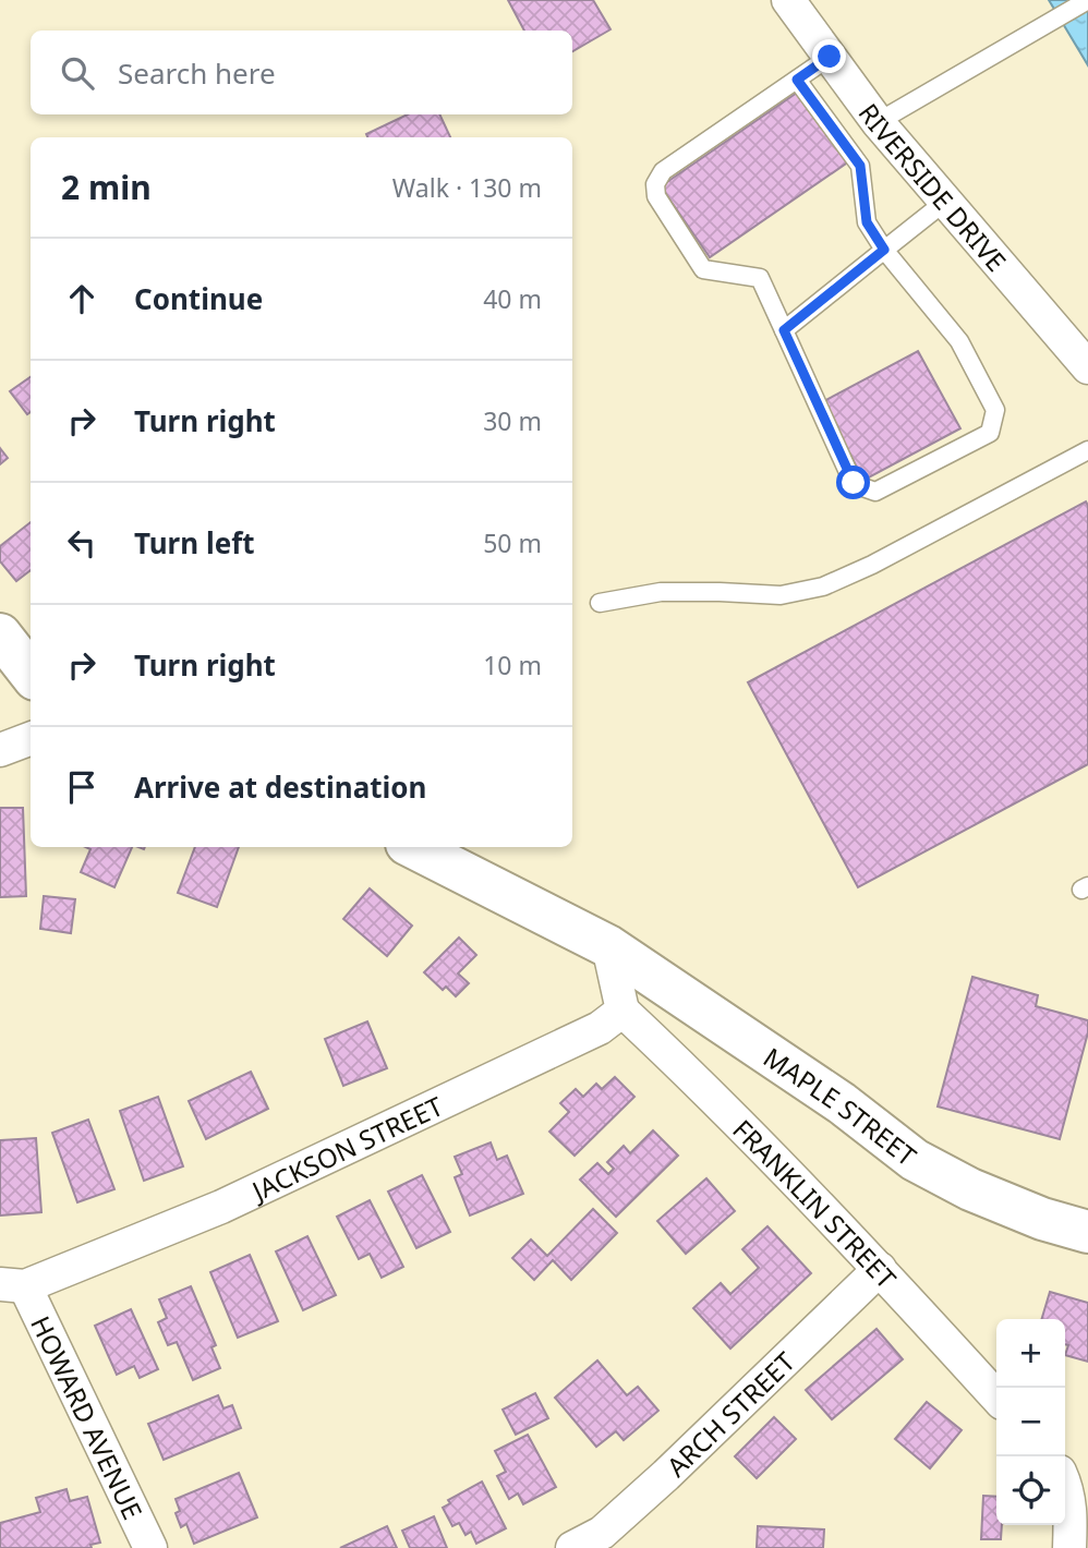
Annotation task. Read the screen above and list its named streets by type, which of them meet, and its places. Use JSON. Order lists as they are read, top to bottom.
{
  "streets": {
    "main road": ["MAPLE STREET"],
    "street": [
      "RIVERSIDE DRIVE",
      "JACKSON STREET",
      "FRANKLIN STREET",
      "ARCH STREET",
      "HOWARD AVENUE"
    ]
  },
  "crossings": [
    ["JACKSON STREET", "FRANKLIN STREET"],
    ["JACKSON STREET", "HOWARD AVENUE"],
    ["FRANKLIN STREET", "ARCH STREET"]
  ],
  "page": {
    "search": "Search here",
    "heading": ["2 min", "Walk · 130 m"],
    "list": [
      ["Continue", "40 m"],
      ["Turn right", "30 m"],
      ["Turn left", "50 m"],
      ["Turn right", "10 m"],
      "Arrive at destination"
    ],
    "map_buttons": ["+", "−"]
  }
}
